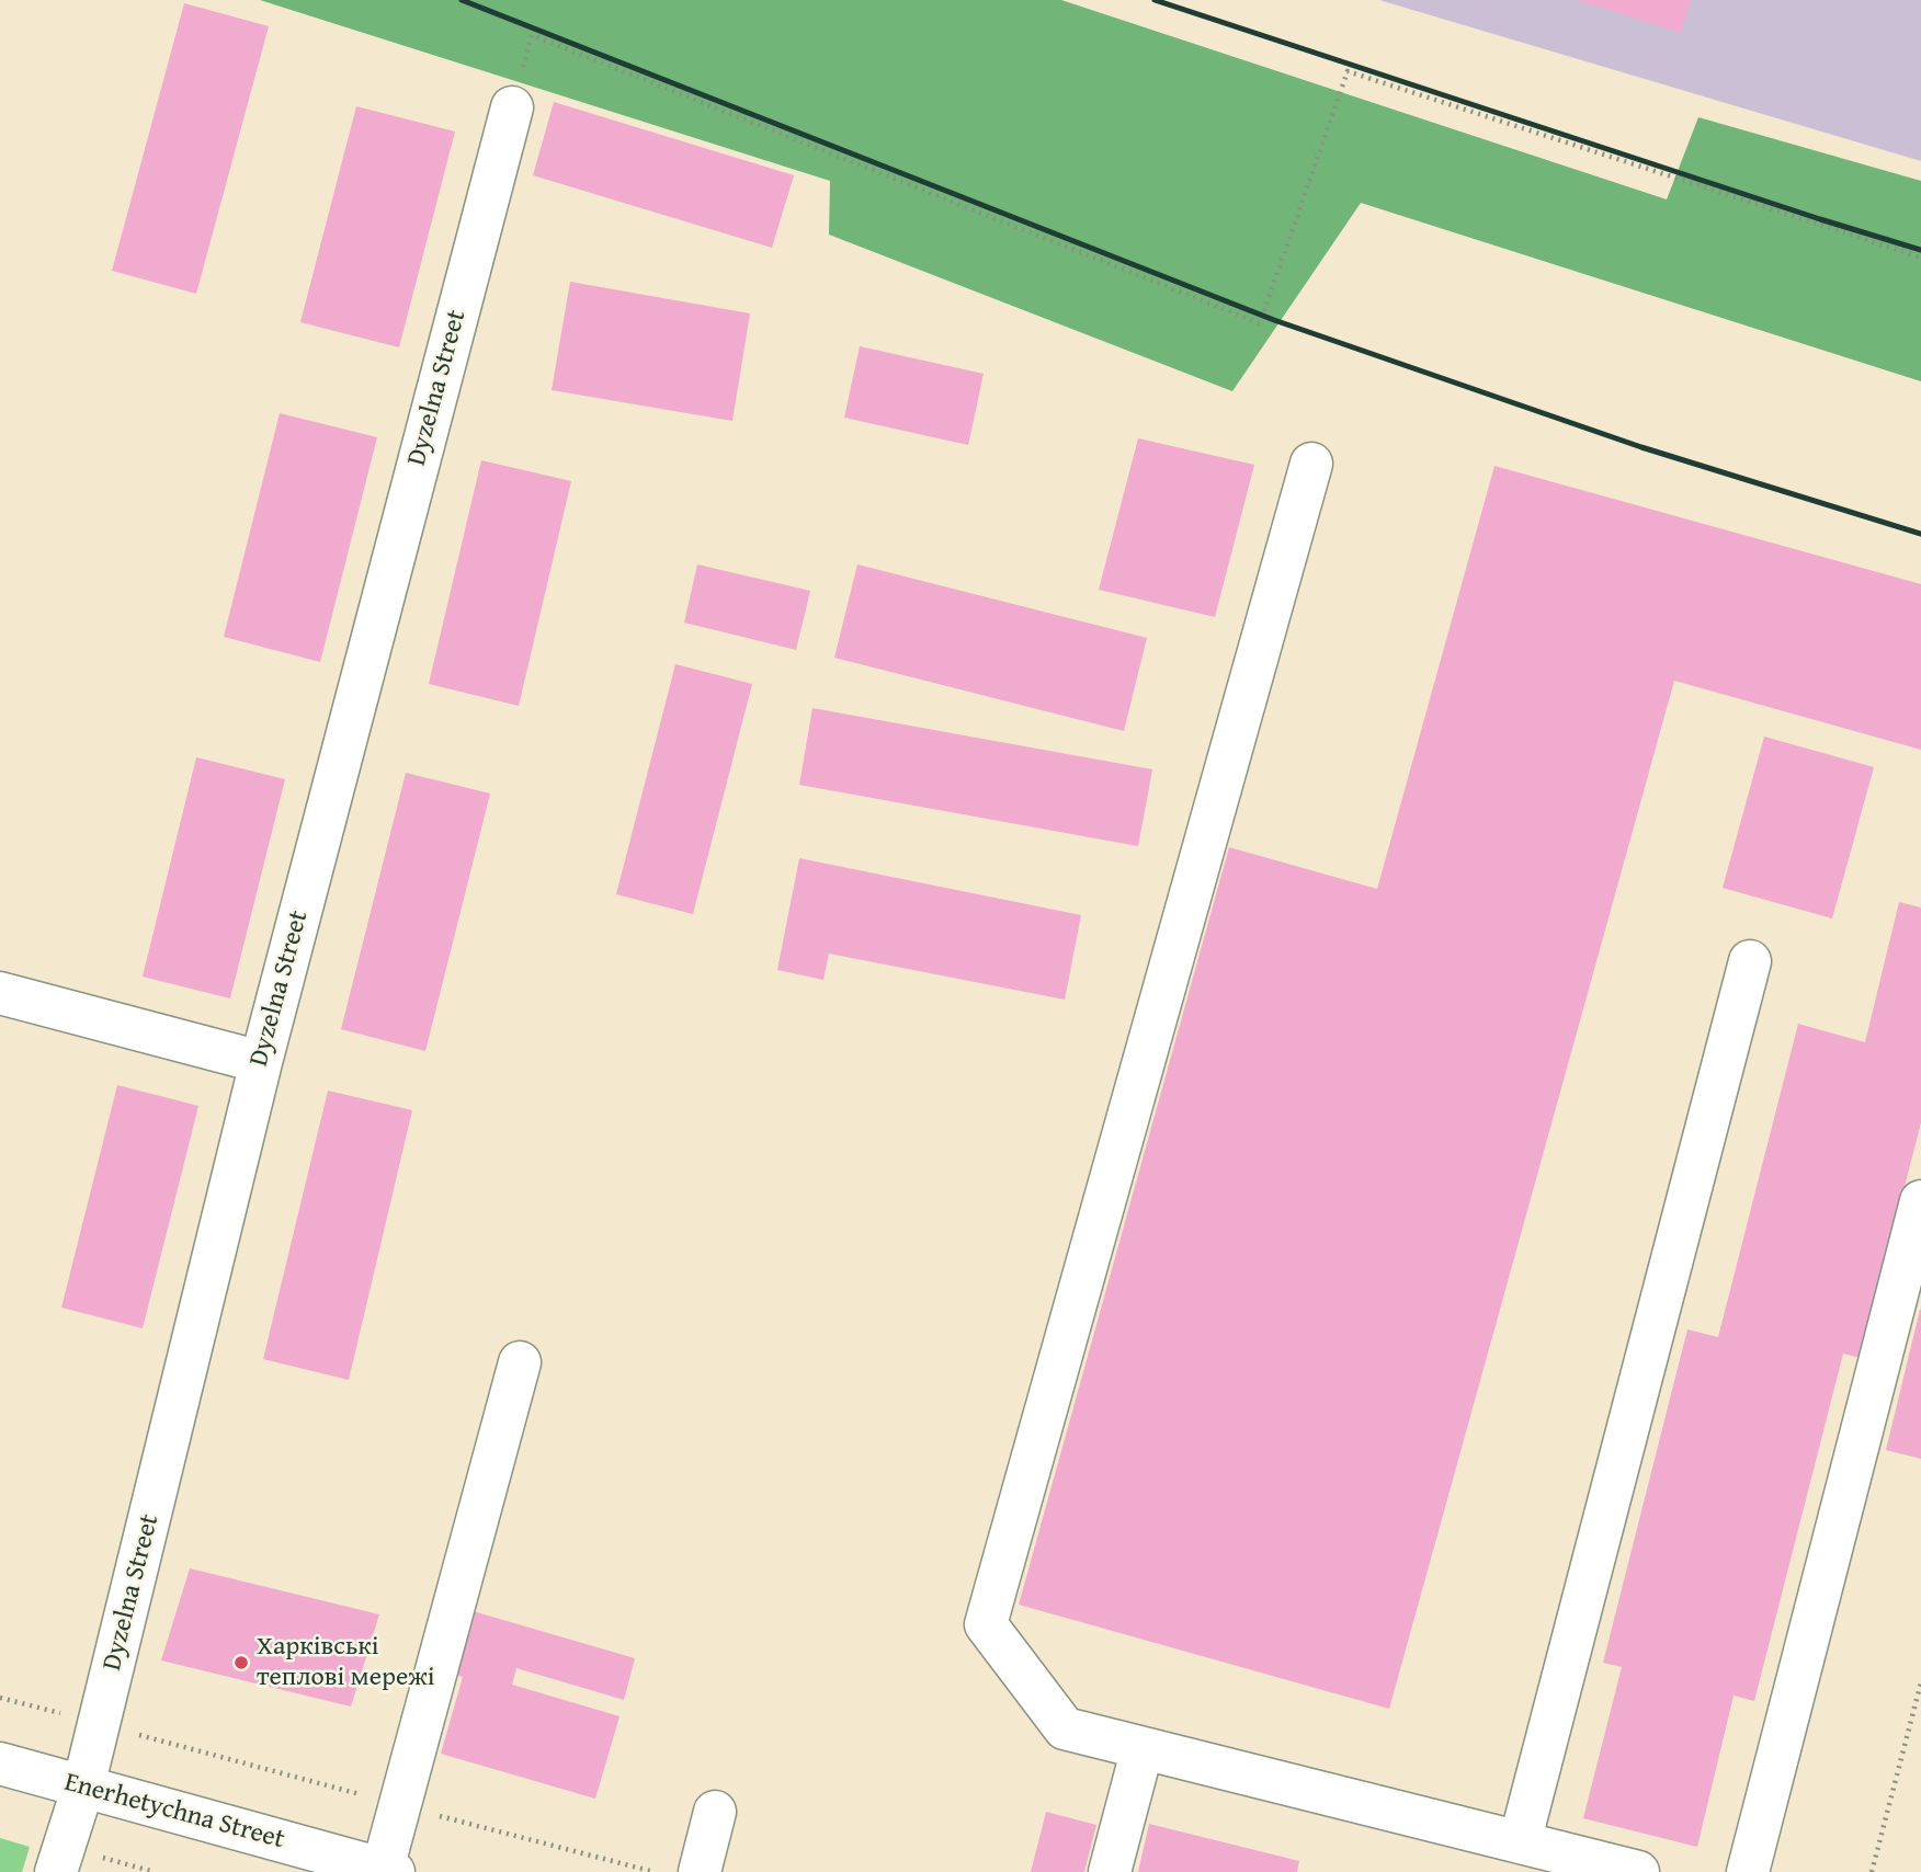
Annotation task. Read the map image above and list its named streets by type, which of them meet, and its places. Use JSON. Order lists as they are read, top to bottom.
{
  "streets": {
    "street": ["Dyzelna Street", "Enerhetychna Street"]
  },
  "crossings": [
    ["Dyzelna Street", "Enerhetychna Street"]
  ],
  "places": ["Харківські теплові мережі"]
}
